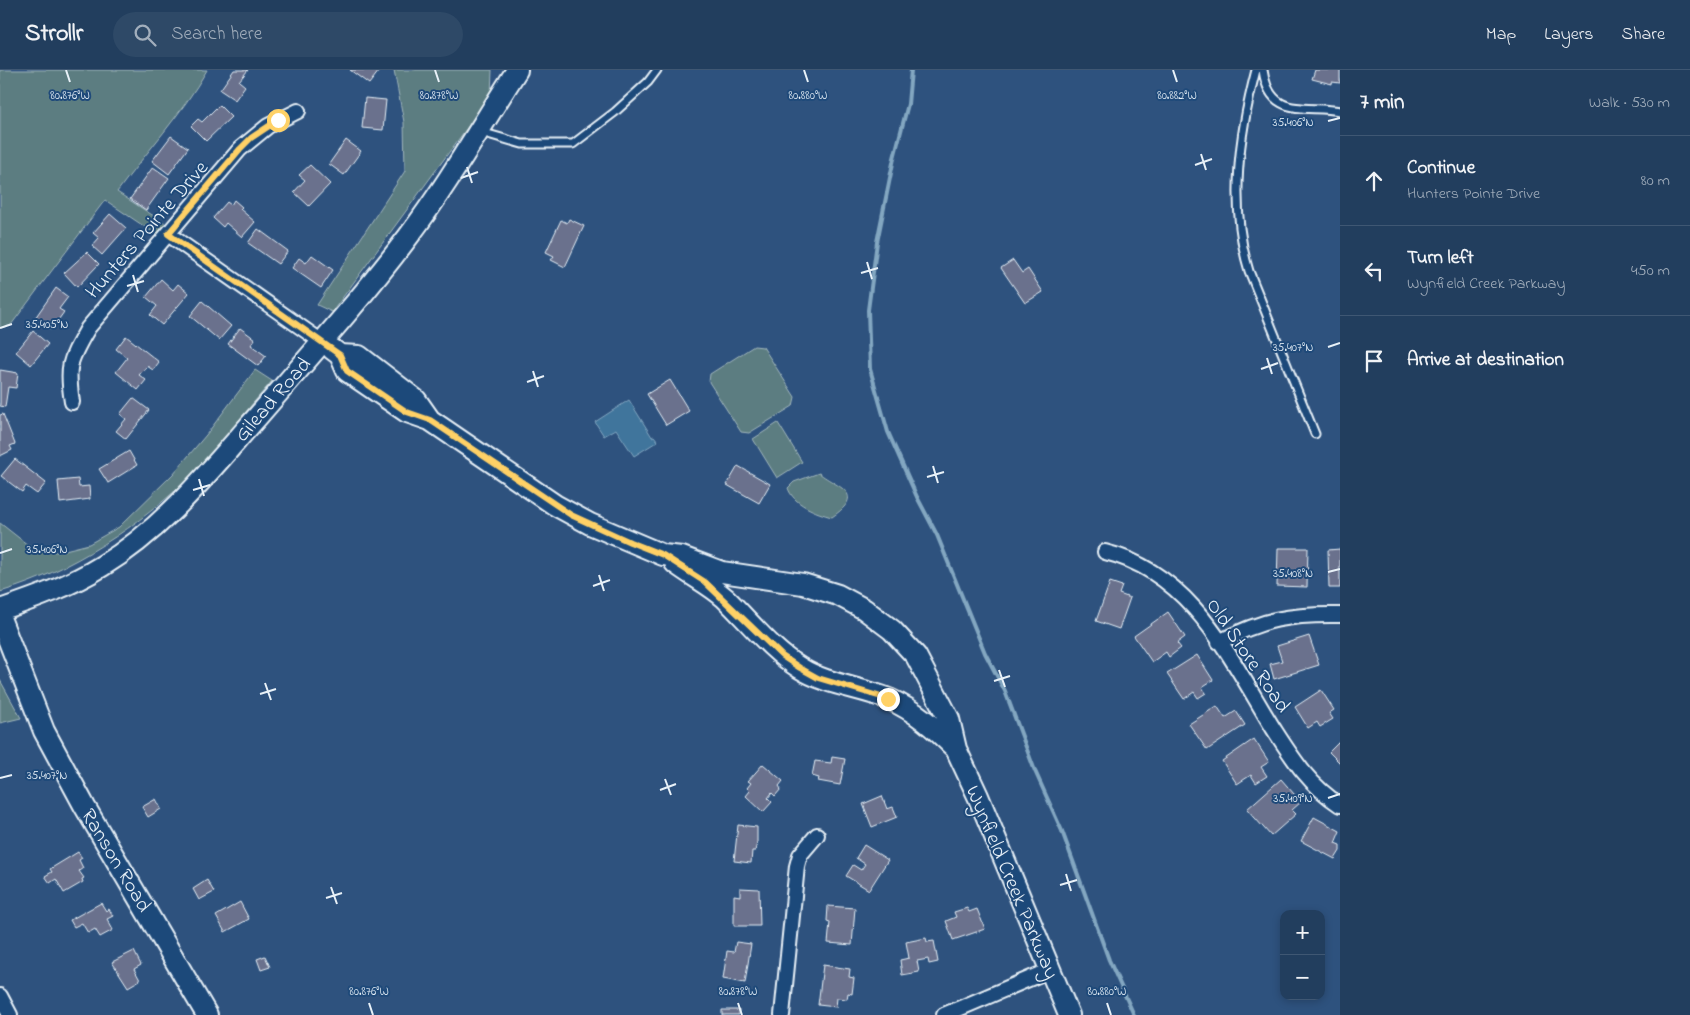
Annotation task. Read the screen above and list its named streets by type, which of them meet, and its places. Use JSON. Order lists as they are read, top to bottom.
{
  "streets": {
    "street": [
      "Hunters Pointe Drive",
      "Gilead Road",
      "Old Store Road",
      "Ranson Road",
      "Wynfield Creek Parkway"
    ]
  },
  "crossings": [
    ["Hunters Pointe Drive", "Wynfield Creek Parkway"],
    ["Gilead Road", "Wynfield Creek Parkway"]
  ],
  "page": {
    "header": "Strollr",
    "search": "Search here",
    "nav": ["Map", "Layers", "Share"],
    "heading": ["7 min", "Walk · 530 m"],
    "list": [
      ["Continue", "Hunters Pointe Drive", "80 m"],
      ["Turn left", "Wynfield Creek Parkway", "450 m"],
      "Arrive at destination"
    ],
    "map_buttons": ["+", "−"]
  },
  "coordinates": [
    "80.876°W",
    "80.878°W",
    "80.880°W",
    "80.882°W",
    "35.406°N",
    "35.405°N",
    "35.407°N",
    "35.408°N",
    "35.409°N"
  ]
}
